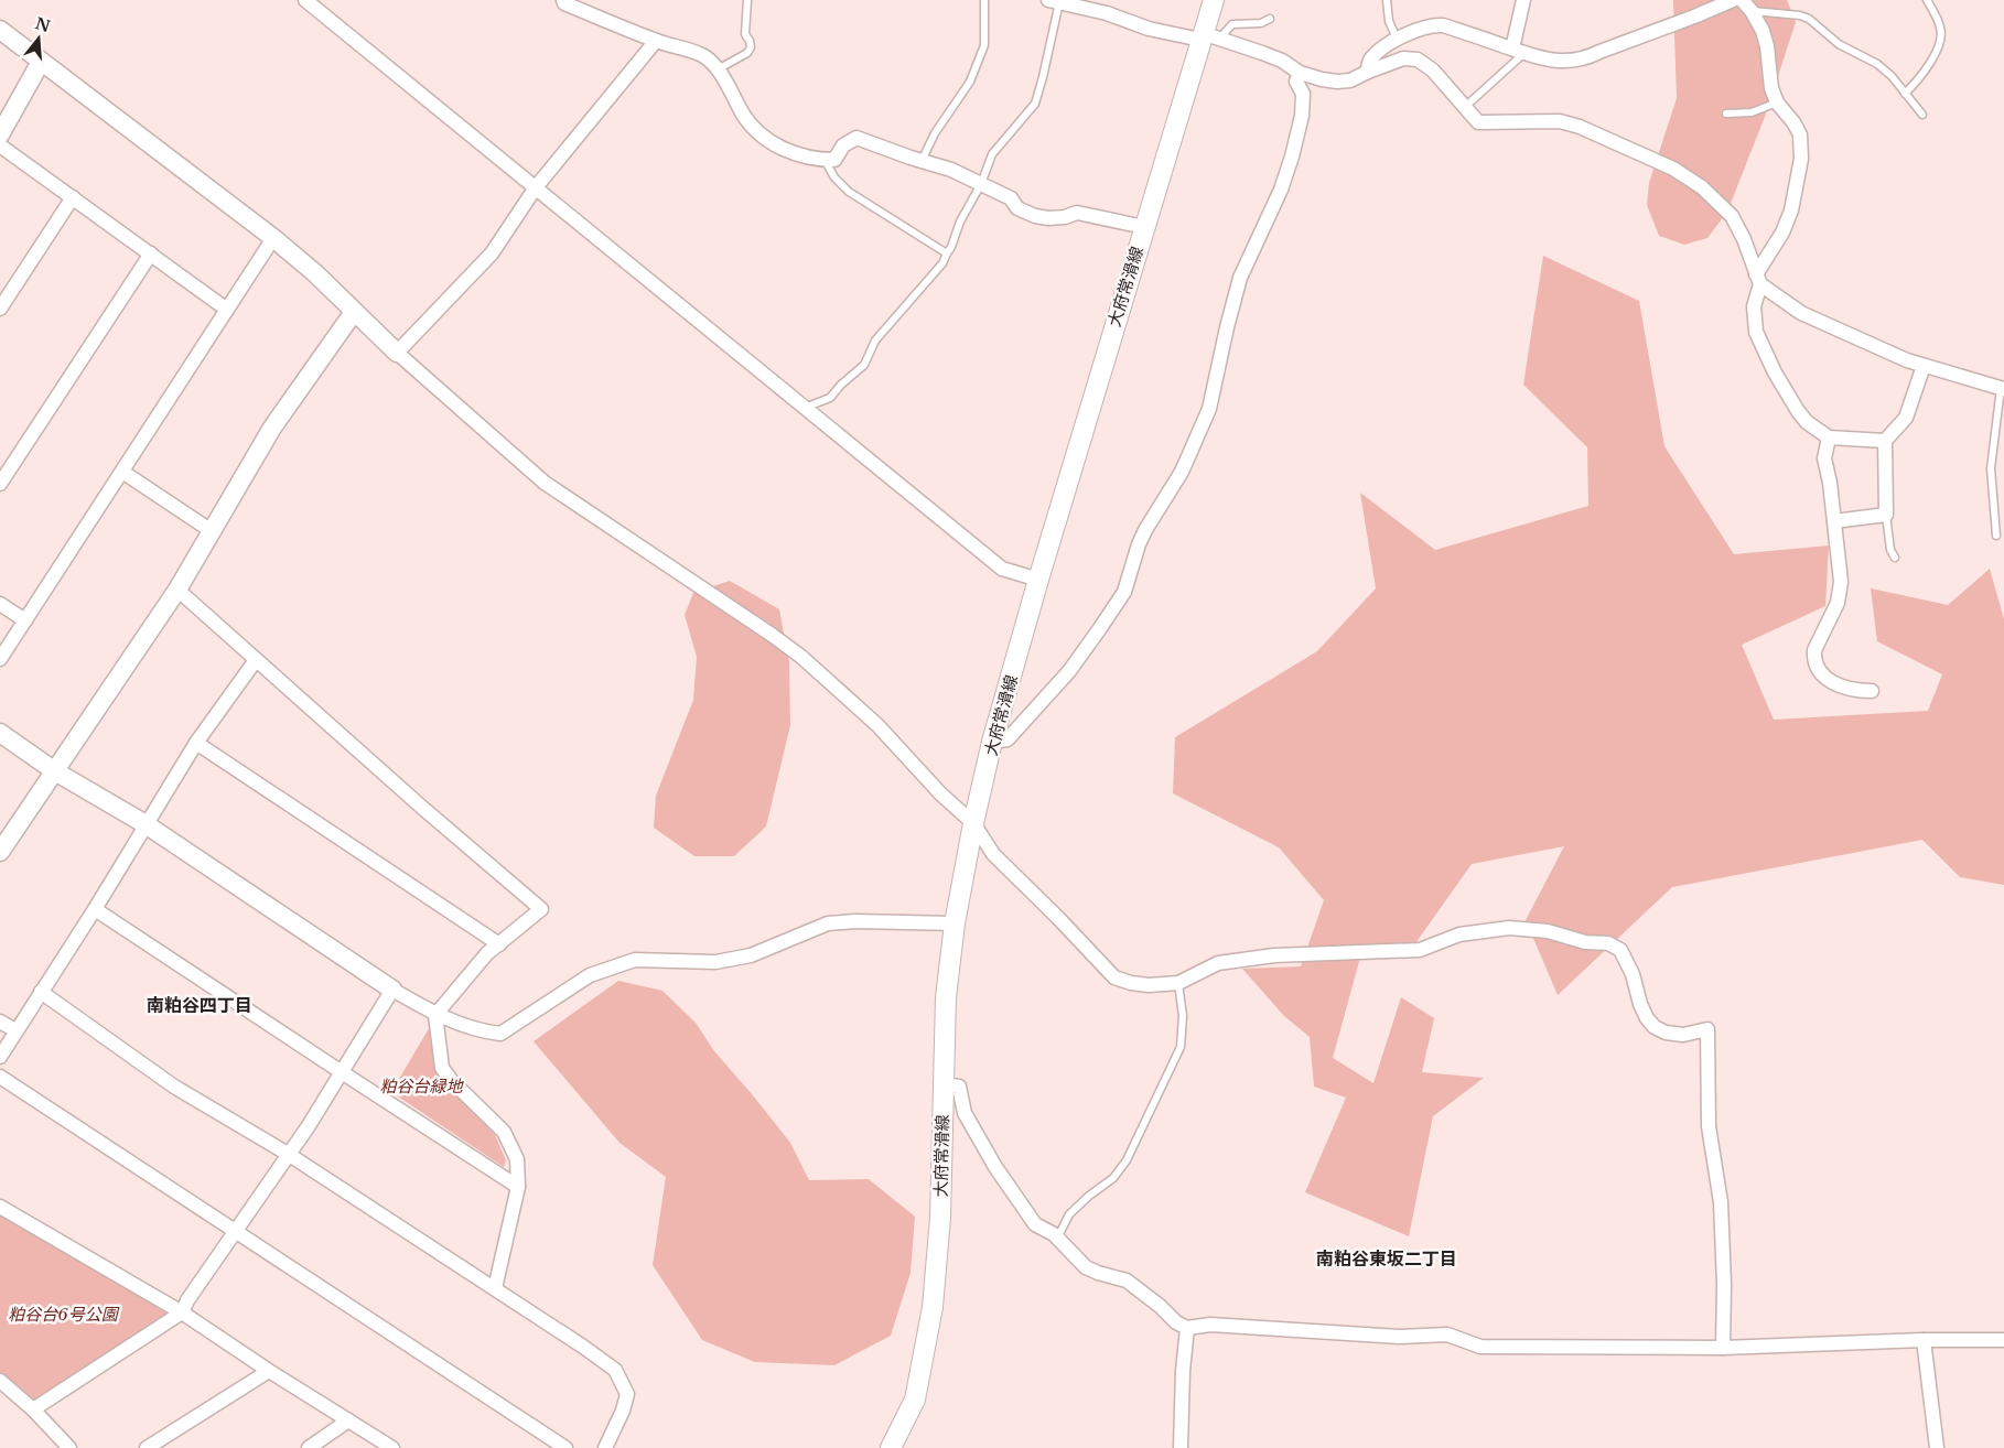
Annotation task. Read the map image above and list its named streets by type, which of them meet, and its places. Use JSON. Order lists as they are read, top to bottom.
{
  "streets": {
    "main road": ["大府常滑線"]
  },
  "districts": ["南粕谷四丁目", "南粕谷東坂二丁目"],
  "parks": ["粕谷台緑地", "粕谷台6号公園"],
  "north": "top"
}
